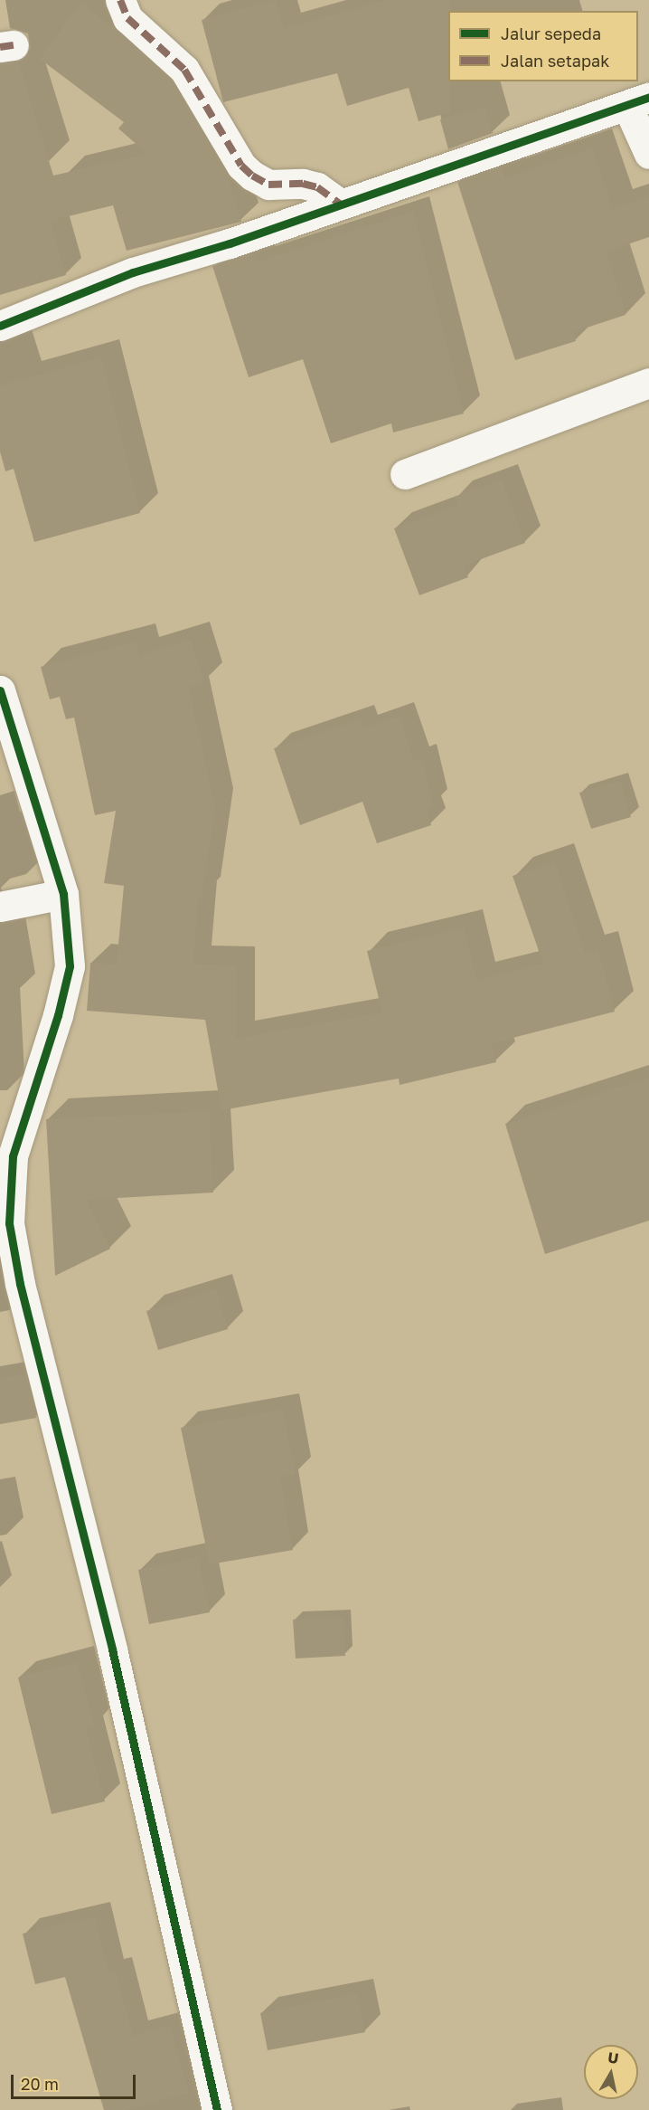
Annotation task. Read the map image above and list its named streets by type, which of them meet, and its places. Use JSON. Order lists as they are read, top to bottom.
{
  "legend": ["Jalur sepeda", "Jalan setapak"],
  "scale_bar": "20 m",
  "north": "top"
}
